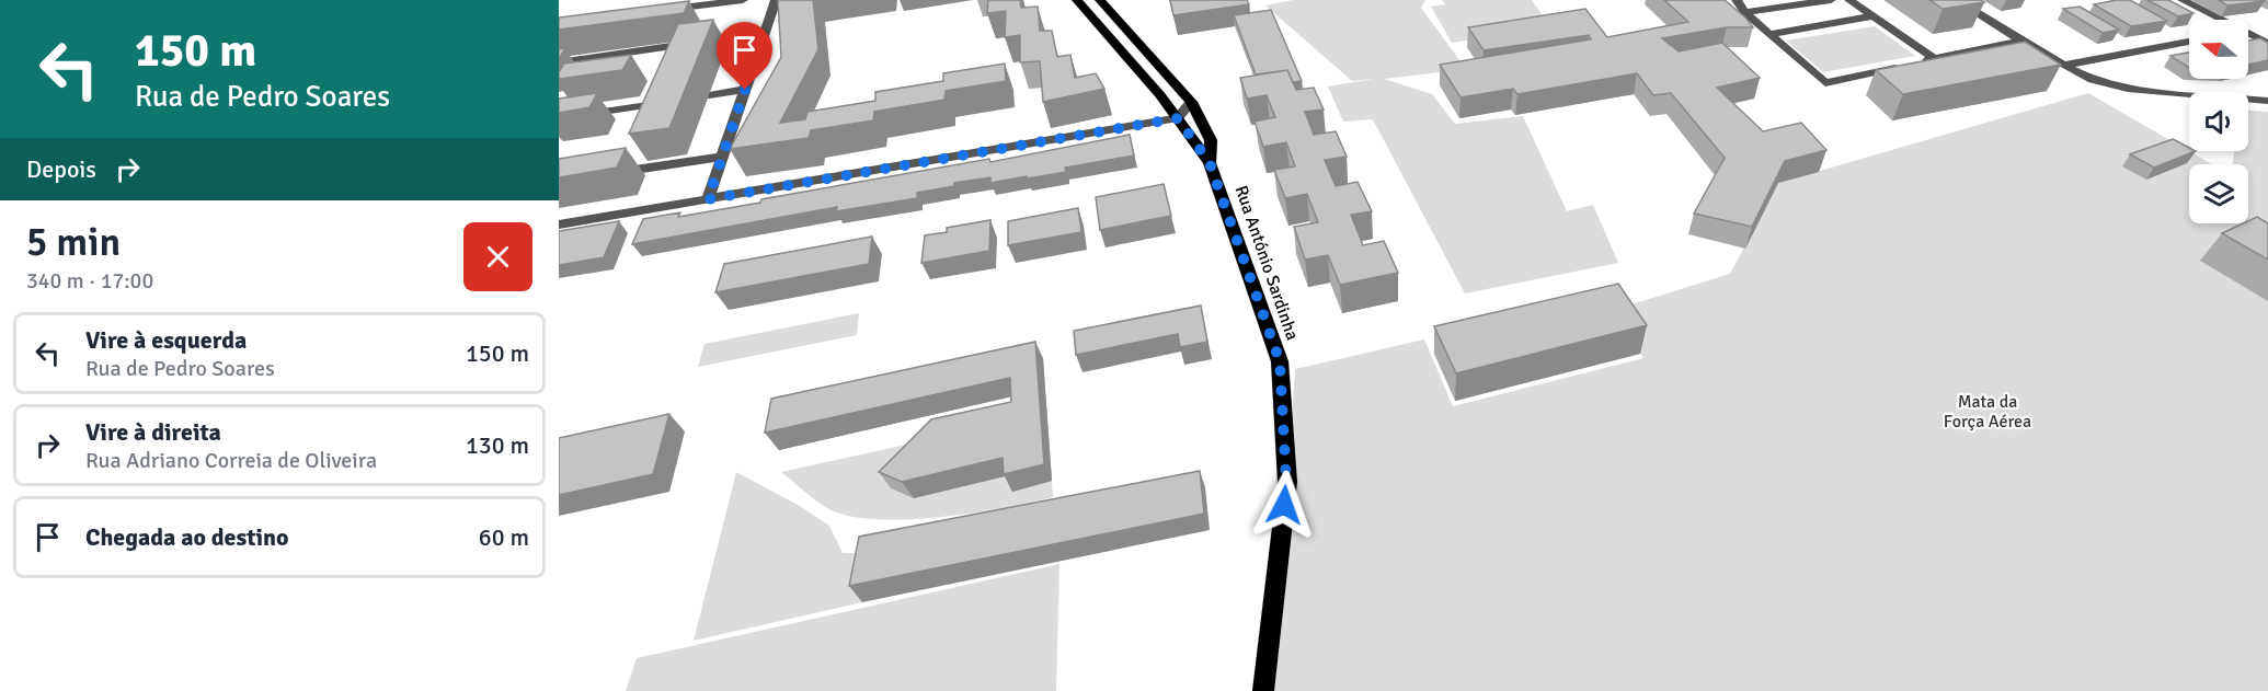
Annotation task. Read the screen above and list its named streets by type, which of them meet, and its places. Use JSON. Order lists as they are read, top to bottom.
{
  "streets": {
    "main road": ["Rua António Sardinha"]
  },
  "parks": ["Mata da Força Aérea"],
  "north": "left",
  "page": {
    "turn": ["150 m", "Rua de Pedro Soares"],
    "then": "Depois",
    "heading": ["5 min", "340 m · 17:00"],
    "list": [
      {
        "name": "Vire à esquerda",
        "note": "Rua de Pedro Soares",
        "value": "150 m"
      },
      {
        "name": "Vire à direita",
        "note": "Rua Adriano Correia de Oliveira",
        "value": "130 m"
      },
      {
        "name": "Chegada ao destino",
        "value": "60 m"
      }
    ]
  }
}
